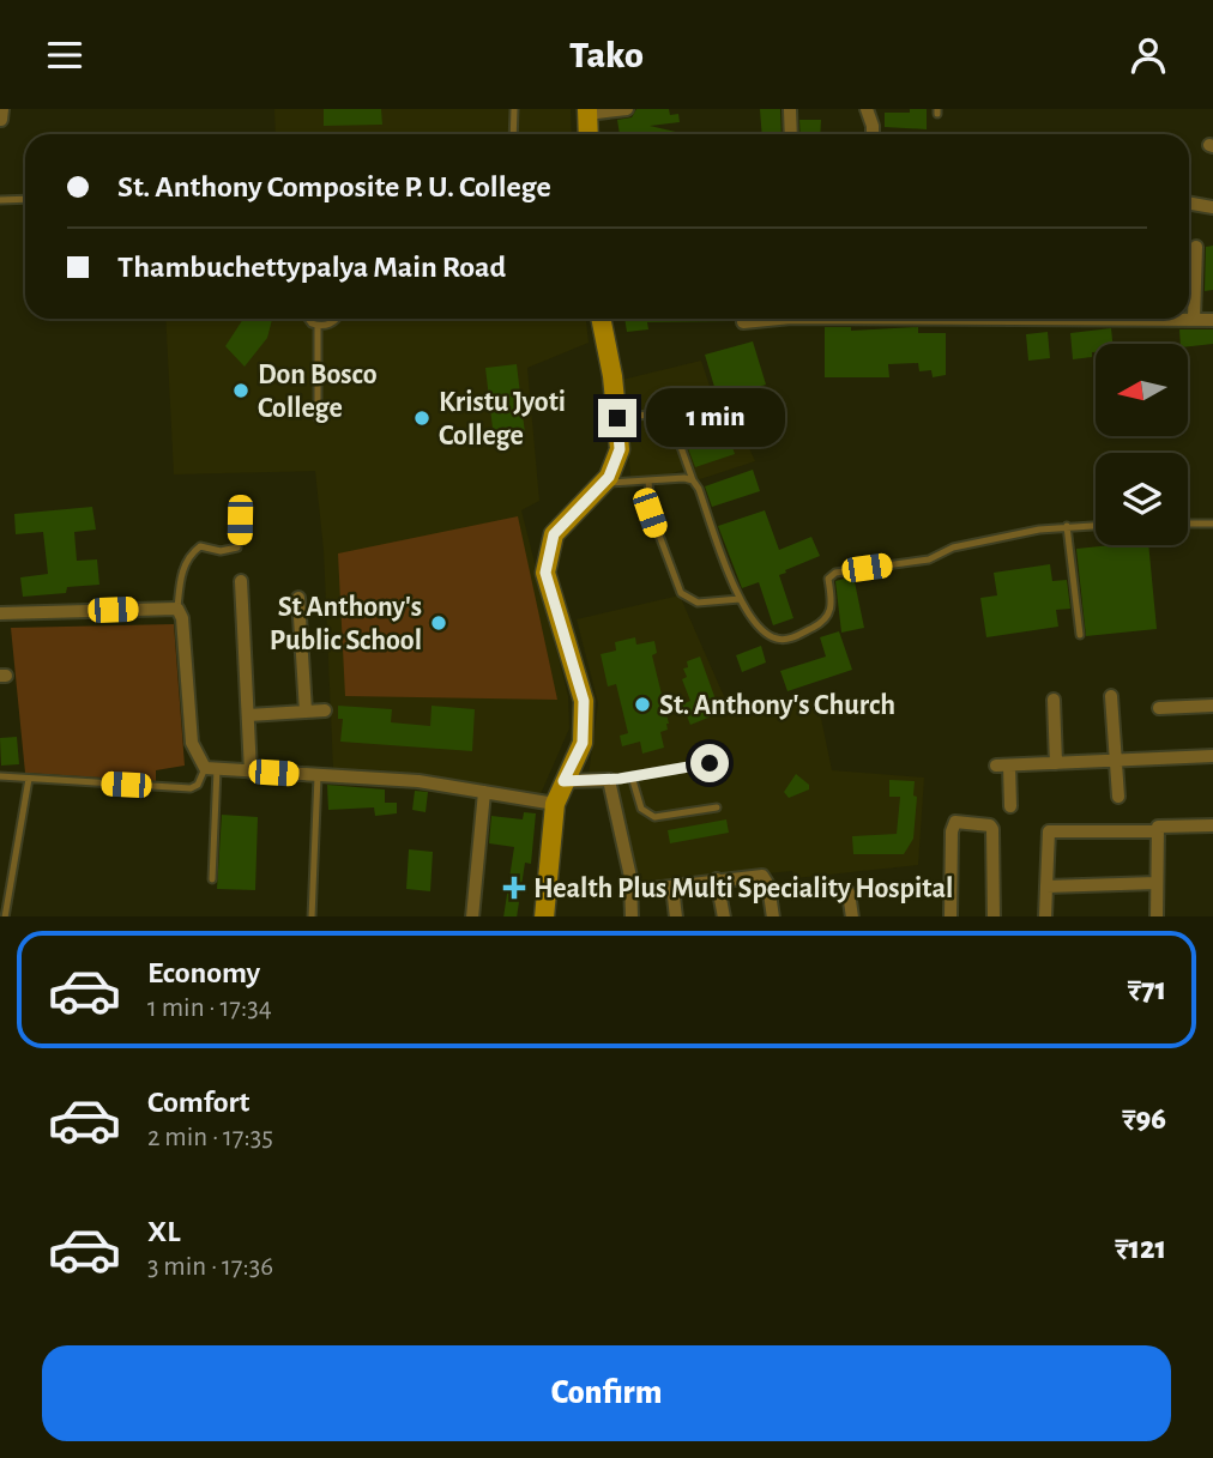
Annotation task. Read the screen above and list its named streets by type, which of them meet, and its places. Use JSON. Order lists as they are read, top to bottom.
{
  "places": {
    "other": [
      "Don Bosco College",
      "Kristu Jyoti College",
      "St Anthony's Public School",
      "St. Anthony's Church"
    ],
    "health": ["Health Plus Multi Speciality Hospital"]
  },
  "north": "left",
  "page": {
    "header": "Tako",
    "banner": ["St. Anthony Composite P. U. College", "Thambuchettypalya Main Road"],
    "bubble": "1 min",
    "list": [
      {
        "name": "Economy",
        "note": "1 min · 17:34",
        "value": "₹71"
      },
      {
        "name": "Comfort",
        "note": "2 min · 17:35",
        "value": "₹96"
      },
      {
        "name": "XL",
        "note": "3 min · 17:36",
        "value": "₹121"
      }
    ],
    "buttons": "Confirm"
  }
}
